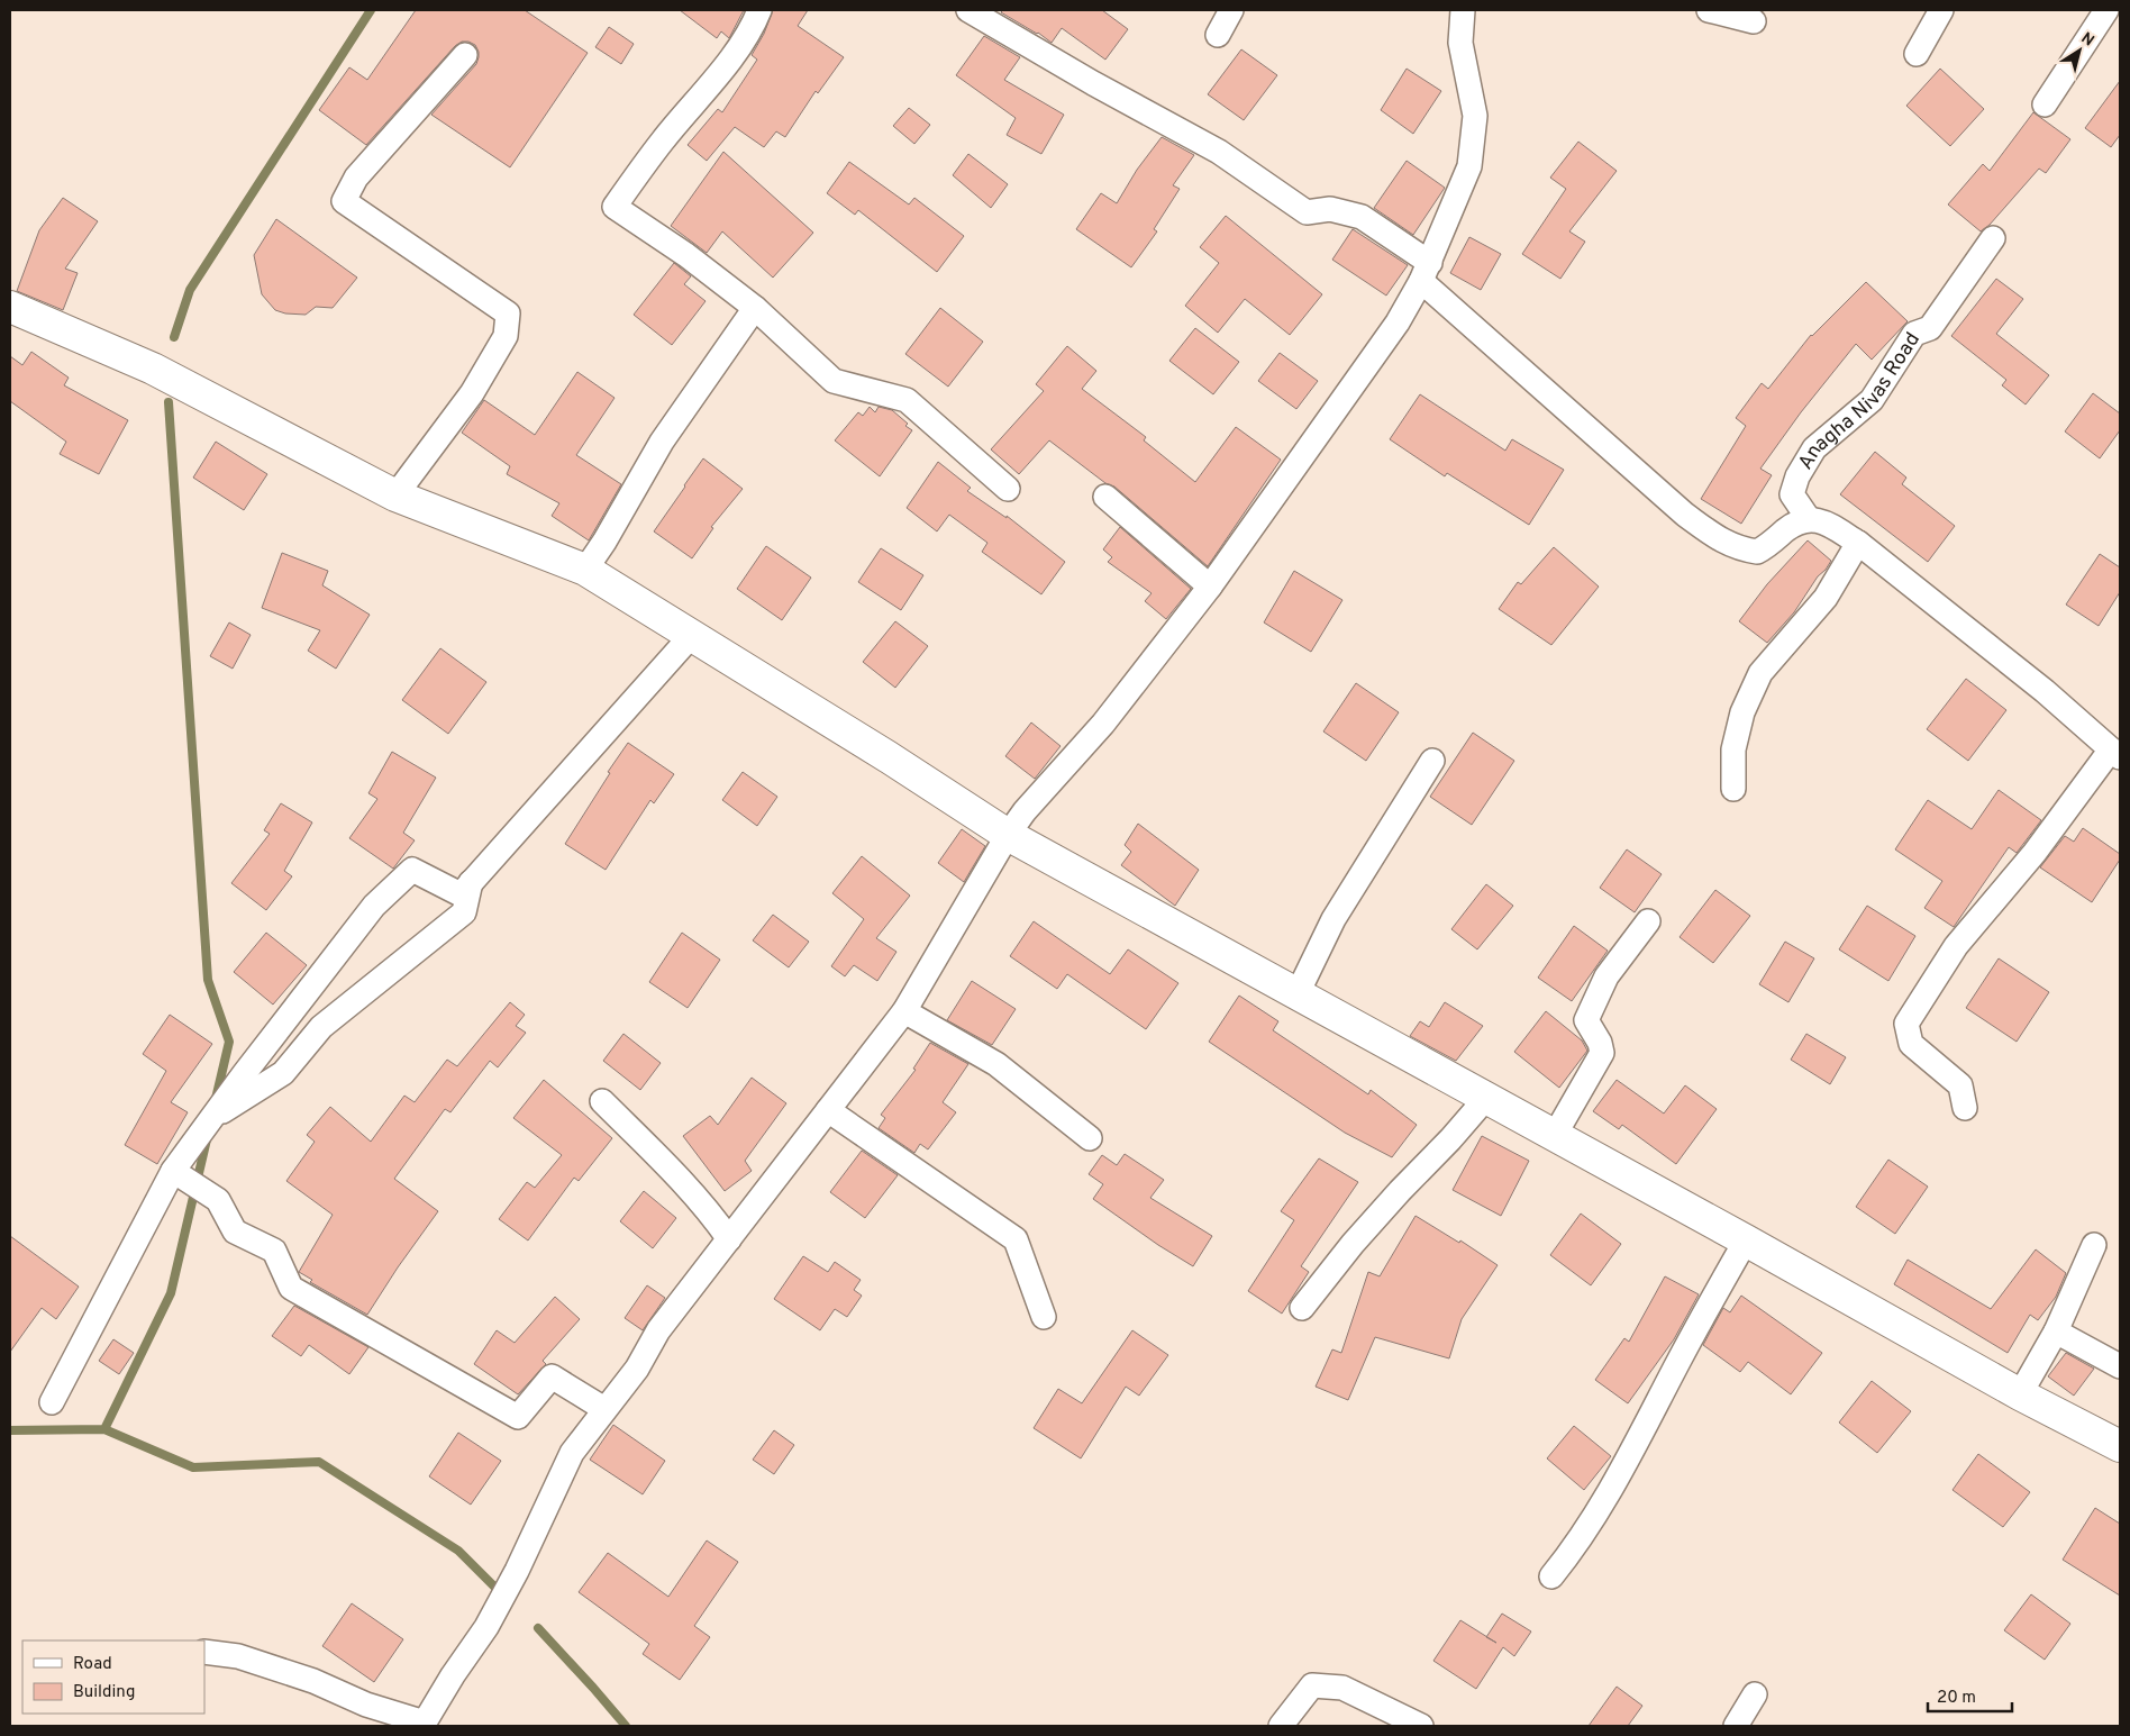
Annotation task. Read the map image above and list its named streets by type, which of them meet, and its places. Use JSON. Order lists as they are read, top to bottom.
{
  "streets": {
    "street": ["Anagha Nivas Road"]
  },
  "legend": ["Road", "Building"],
  "scale_bar": "20 m",
  "north": "top right"
}
